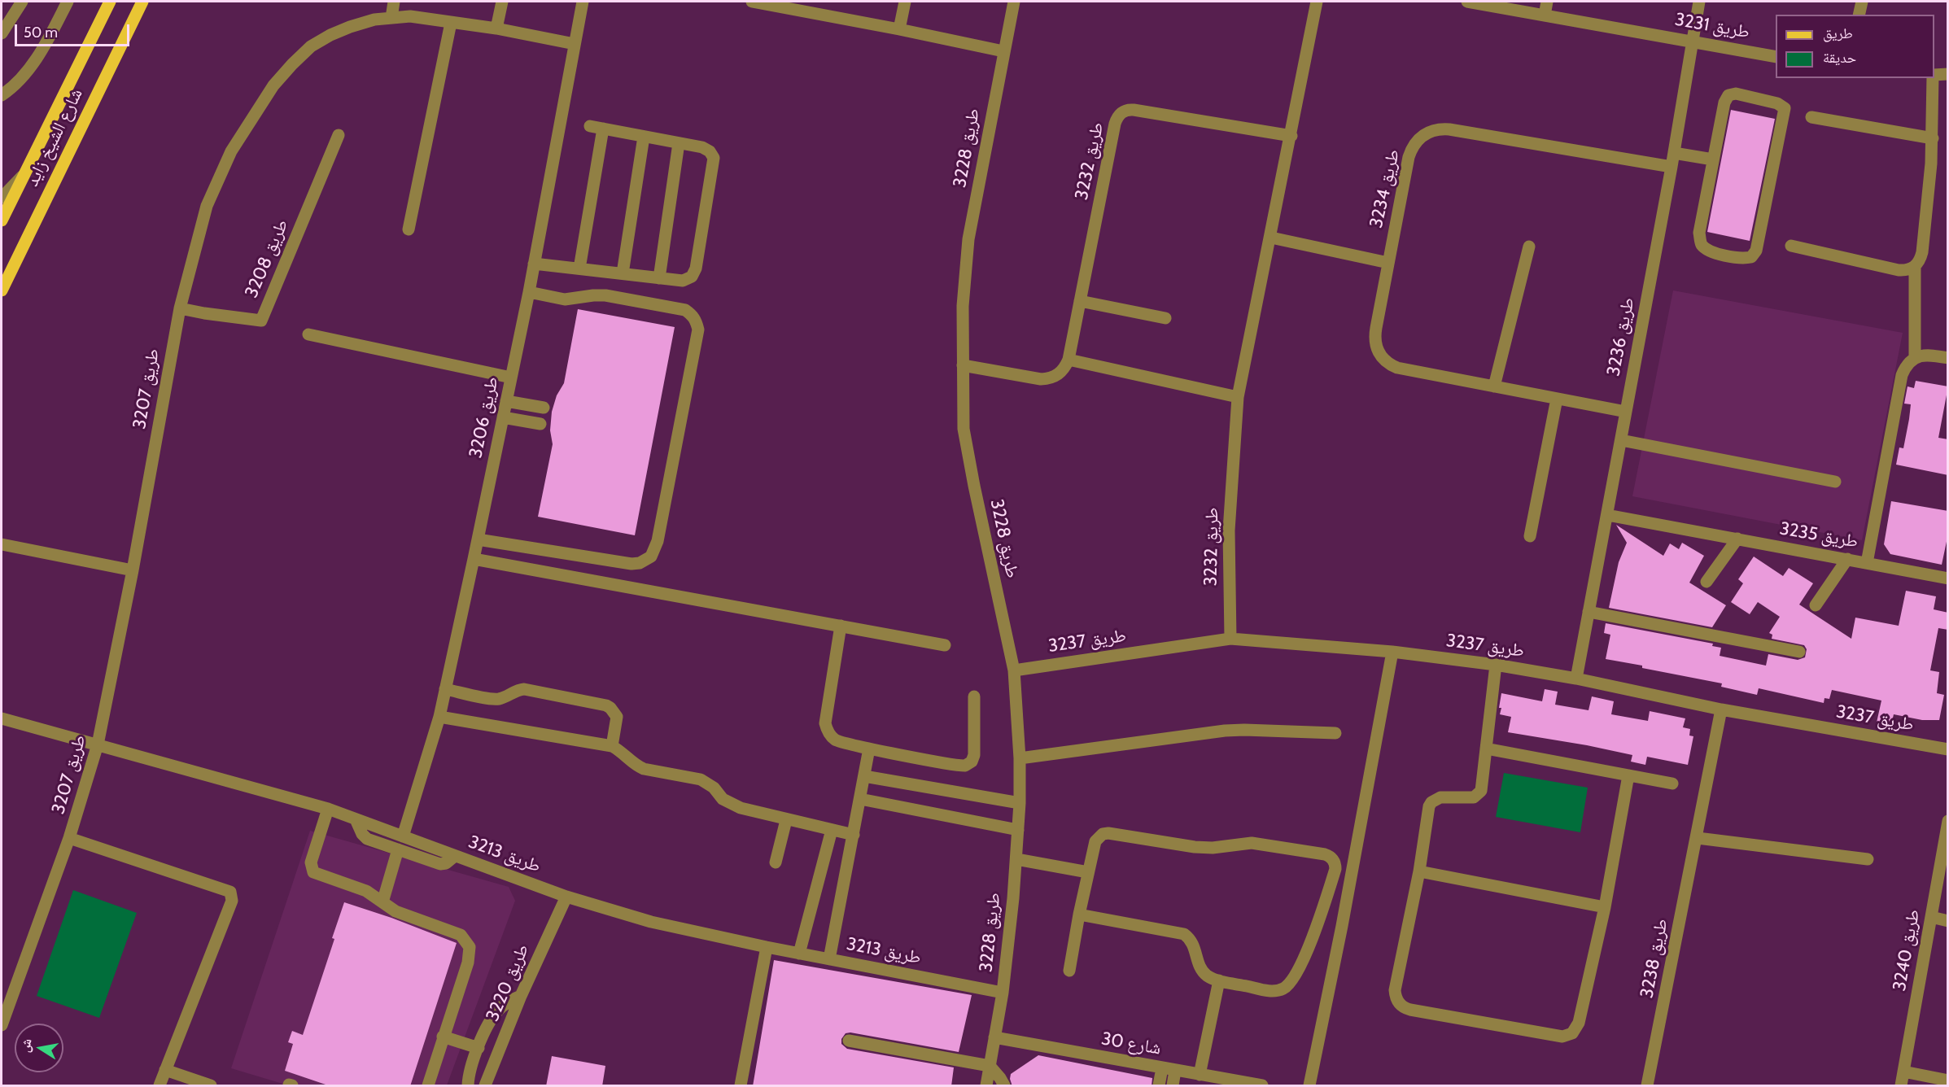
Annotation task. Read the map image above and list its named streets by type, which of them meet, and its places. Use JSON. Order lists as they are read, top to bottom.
{
  "streets": {
    "main road": ["شارع الشيخ زايد"],
    "street": [
      "طريق 3231",
      "طريق 3228",
      "طريق 3232",
      "طريق 3234",
      "طريق 3208",
      "طريق 3236",
      "طريق 3207",
      "طريق 3206",
      "طريق 3235",
      "طريق 3237",
      "طريق 3213",
      "طريق 3240",
      "طريق 3238",
      "طريق 3220",
      "شارع 30"
    ]
  },
  "crossings": [
    ["طريق 3231", "طريق 3236"],
    ["طريق 3228", "طريق 3237"],
    ["طريق 3228", "طريق 3213"],
    ["طريق 3228", "شارع 30"],
    ["طريق 3232", "طريق 3237"],
    ["طريق 3234", "طريق 3236"],
    ["طريق 3208", "طريق 3207"],
    ["طريق 3236", "طريق 3235"],
    ["طريق 3236", "طريق 3237"],
    ["طريق 3207", "طريق 3206"],
    ["طريق 3207", "طريق 3213"],
    ["طريق 3206", "طريق 3213"],
    ["طريق 3237", "طريق 3238"],
    ["طريق 3213", "طريق 3220"]
  ],
  "legend": ["طريق", "حديقة"],
  "scale_bar": "50 m",
  "north": "left"
}
